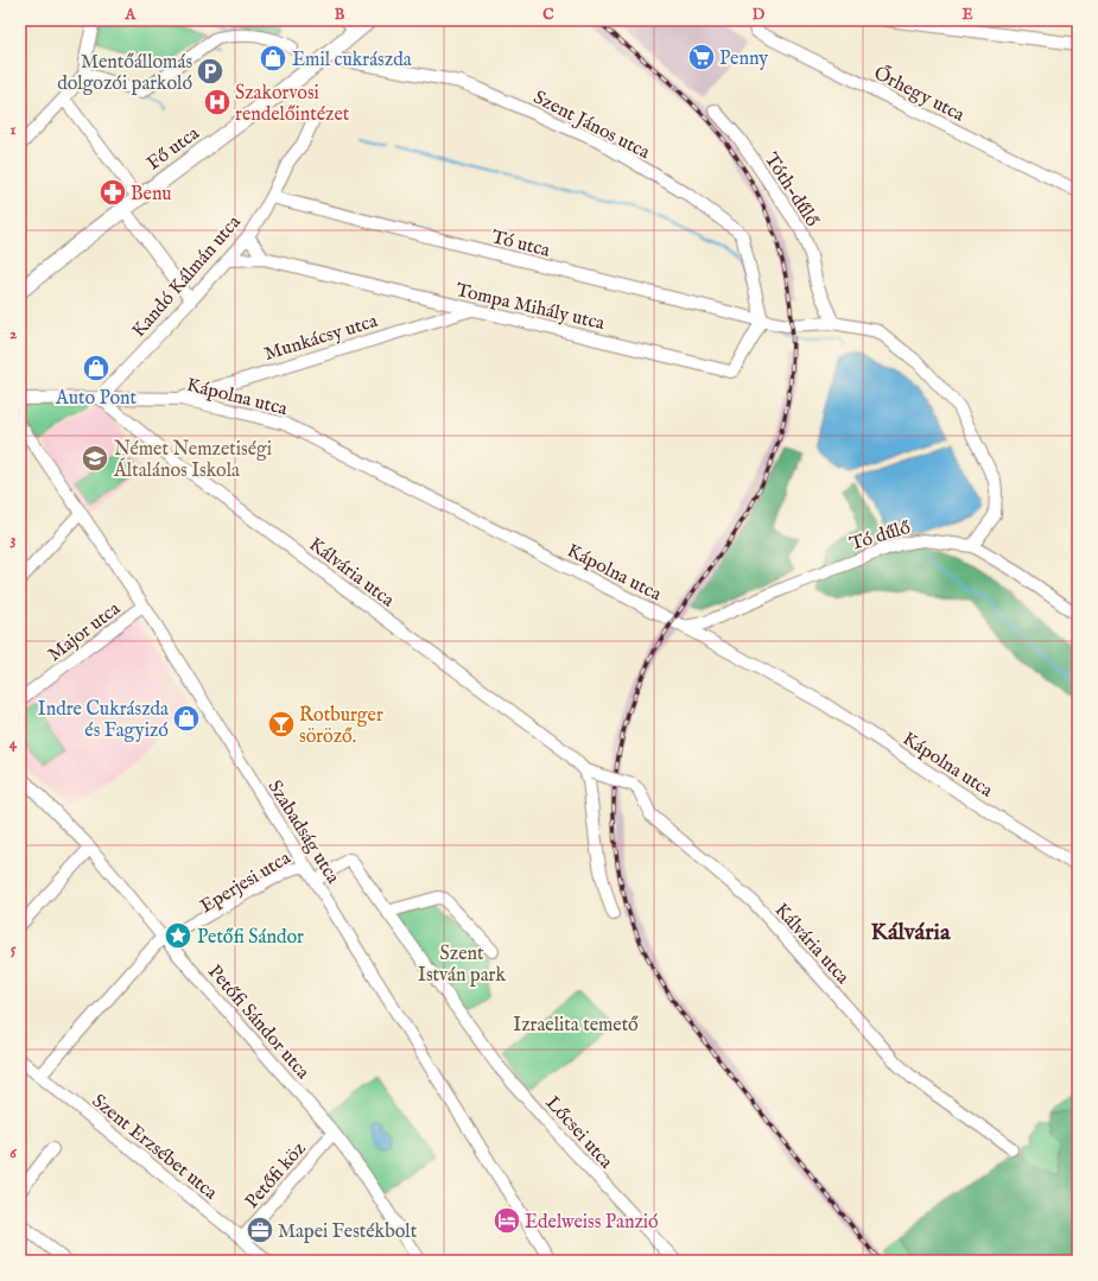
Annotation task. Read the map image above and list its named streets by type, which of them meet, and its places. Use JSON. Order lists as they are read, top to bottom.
{
  "streets": {
    "main road": ["Fő utca"],
    "street": [
      "Őrhegy utca",
      "Szent János utca",
      "Tóth-dűlő",
      "Tó utca",
      "Kandó Kálmán utca",
      "Tompa Mihály utca",
      "Munkácsy utca",
      "Kápolna utca",
      "Tó dűlő",
      "Kálvária utca",
      "Major utca",
      "Szabadság utca",
      "Eperjesi utca",
      "Petőfi Sándor utca",
      "Lőcsei utca",
      "Szent Erzsébet utca",
      "Petőfi köz"
    ]
  },
  "crossings": [
    ["Szent János utca", "Fő utca"],
    ["Szent János utca", "Tó utca"],
    ["Szent János utca", "Tompa Mihály utca"],
    ["Tóth-dűlő", "Tó utca"],
    ["Tó utca", "Kandó Kálmán utca"],
    ["Tó utca", "Tompa Mihály utca"],
    ["Tó utca", "Tó dűlő"],
    ["Kandó Kálmán utca", "Tompa Mihály utca"],
    ["Kandó Kálmán utca", "Kápolna utca"],
    ["Kandó Kálmán utca", "Kálvária utca"],
    ["Tompa Mihály utca", "Munkácsy utca"],
    ["Munkácsy utca", "Kápolna utca"],
    ["Kápolna utca", "Tó dűlő"],
    ["Kápolna utca", "Kálvária utca"],
    ["Major utca", "Szabadság utca"],
    ["Szabadság utca", "Eperjesi utca"],
    ["Eperjesi utca", "Petőfi Sándor utca"],
    ["Petőfi Sándor utca", "Petőfi köz"],
    ["Szent Erzsébet utca", "Petőfi köz"]
  ],
  "districts": ["Kálvária"],
  "parks": ["Szent István park", "Izraelita temető"],
  "places": {
    "supermarket": ["Penny"],
    "shop": ["Emil cukrászda", "Auto Pont", "Indre Cukrászda és Fagyizó"],
    "parking": ["Mentőállomás dolgozói parkoló"],
    "hospital": ["Szakorvosi rendelőintézet"],
    "pharmacy": ["Benu"],
    "school or university": ["Német Nemzetiségi Általános Iskola"],
    "bar": ["Rotburger söröző."],
    "place": ["Petőfi Sándor"],
    "hotel": ["Edelweiss Panzió"],
    "office": ["Mapei Festékbolt"]
  },
  "grid": {
    "columns": [
      "A",
      "B",
      "C",
      "D",
      "E"
    ],
    "rows": [
      "1",
      "2",
      "3",
      "4",
      "5",
      "6"
    ]
  }
}
